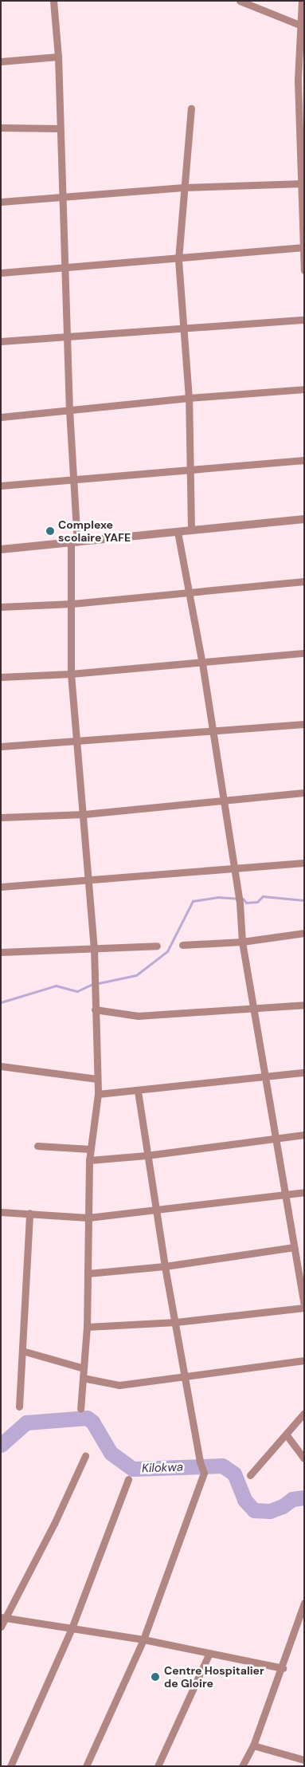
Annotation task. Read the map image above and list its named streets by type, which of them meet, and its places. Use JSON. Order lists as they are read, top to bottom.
{
  "water": ["Kilokwa"],
  "places": ["Complexe scolaire YAFE", "Centre Hospitalier de Gloire"]
}
